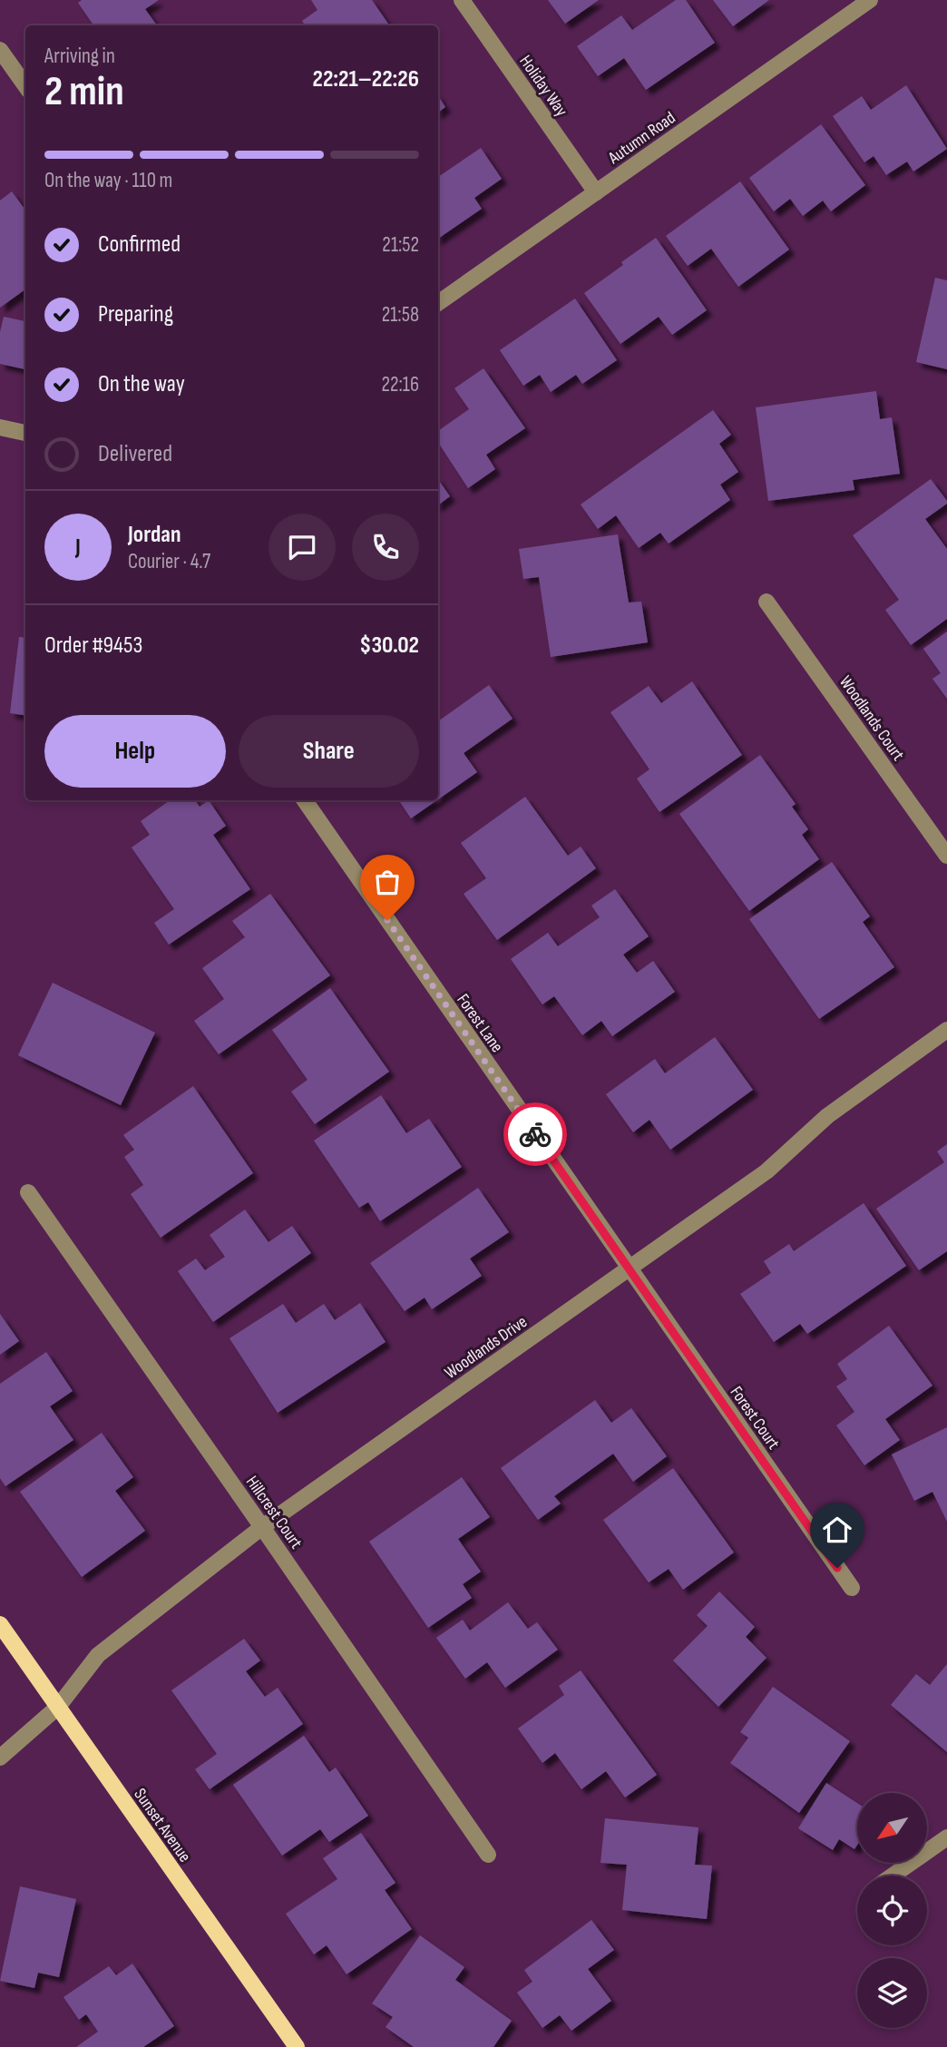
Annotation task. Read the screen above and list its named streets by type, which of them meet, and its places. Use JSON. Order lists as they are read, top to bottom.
{
  "streets": {
    "main road": ["Sunset Avenue"],
    "street": [
      "Holiday Way",
      "Autumn Road",
      "Woodlands Court",
      "Forest Lane",
      "Woodlands Drive",
      "Forest Court",
      "Hillcrest Court"
    ]
  },
  "crossings": [
    ["Holiday Way", "Autumn Road"],
    ["Forest Lane", "Woodlands Drive"],
    ["Forest Lane", "Forest Court"],
    ["Woodlands Drive", "Forest Court"],
    ["Woodlands Drive", "Hillcrest Court"],
    ["Woodlands Drive", "Sunset Avenue"]
  ],
  "north": "bottom left",
  "page": {
    "heading": ["2 min", "Arriving in", "22:21–22:26"],
    "panel": [
      "Jordan",
      "Courier · 4.7",
      "Order #9453",
      "$30.02"
    ],
    "bar": "On the way · 110 m",
    "list": [
      ["Confirmed", "21:52"],
      ["Preparing", "21:58"],
      ["On the way", "22:16"],
      "Delivered"
    ],
    "round": "J",
    "buttons": ["Help", "Share"]
  }
}
